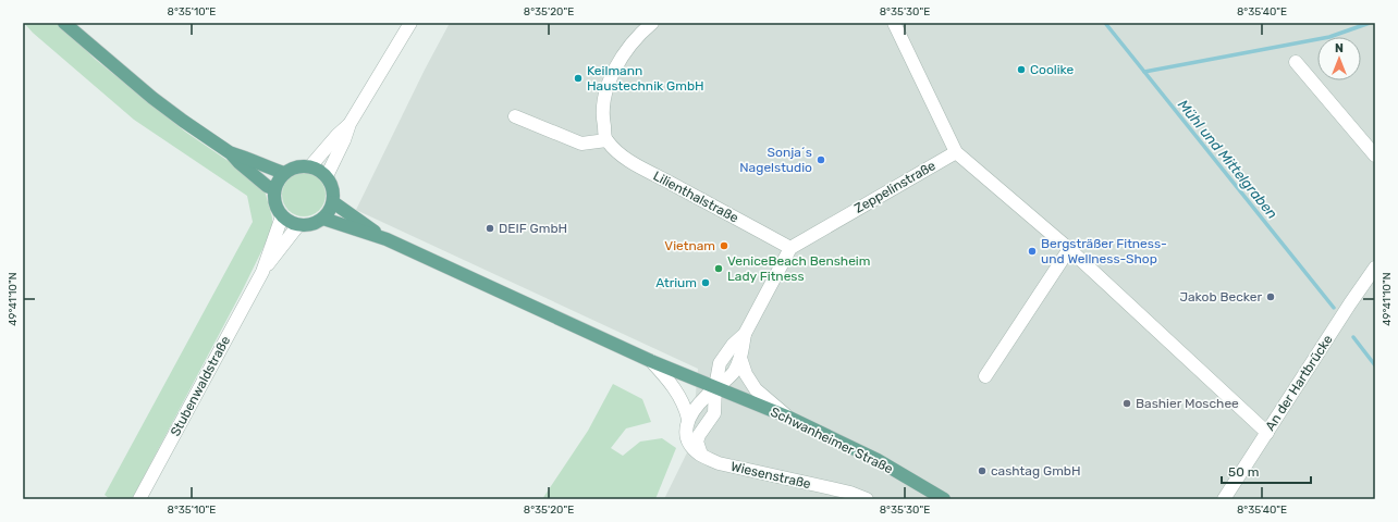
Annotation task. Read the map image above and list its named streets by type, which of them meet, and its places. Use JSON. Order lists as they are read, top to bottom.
{
  "streets": {
    "main road": ["Schwanheimer Straße"],
    "street": [
      "Zeppelinstraße",
      "Lilienthalstraße",
      "An der Hartbrücke",
      "Stubenwaldstraße",
      "Wiesenstraße"
    ]
  },
  "crossings": [
    ["Zeppelinstraße", "Lilienthalstraße"],
    ["Schwanheimer Straße", "Wiesenstraße"]
  ],
  "water": ["Mühl und Mittelgraben"],
  "places": [
    "Coolike",
    "Keilmann Haustechnik GmbH",
    "Sonja´s Nagelstudio",
    "DEIF GmbH",
    "Vietnam",
    "Bergsträßer Fitness- und Wellness-Shop",
    "VeniceBeach Bensheim Lady Fitness",
    "Atrium",
    "Jakob Becker",
    "Bashier Moschee",
    "cashtag GmbH"
  ],
  "scale_bar": "50 m",
  "north": "top",
  "coordinates": [
    "8°35'10\"E",
    "8°35'20\"E",
    "8°35'30\"E",
    "8°35'40\"E",
    "49°41'10\"N"
  ]
}
